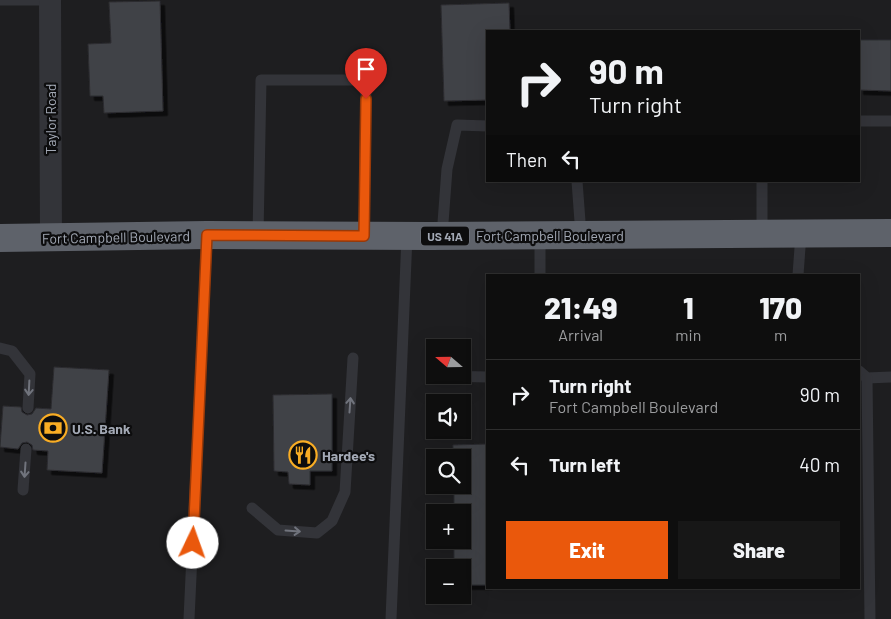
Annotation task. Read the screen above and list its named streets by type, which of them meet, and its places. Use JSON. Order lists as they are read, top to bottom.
{
  "streets": {
    "highway": ["Fort Campbell Boulevard", "US 41A"],
    "street": ["Taylor Road"]
  },
  "crossings": [
    ["Taylor Road", "Fort Campbell Boulevard"]
  ],
  "places": {
    "bank": ["U.S. Bank"],
    "restaurant": ["Hardee's"]
  },
  "north": "left",
  "page": {
    "turn": ["90 m", "Turn right"],
    "then": "Then",
    "eta": [
      "21:49",
      "Arrival",
      "1",
      "min",
      "170",
      "m"
    ],
    "map_buttons": ["+", "−"],
    "list": [
      {
        "name": "Turn right",
        "note": "Fort Campbell Boulevard",
        "value": "90 m"
      },
      {
        "name": "Turn left",
        "value": "40 m"
      }
    ],
    "buttons": ["Exit", "Share"]
  }
}
